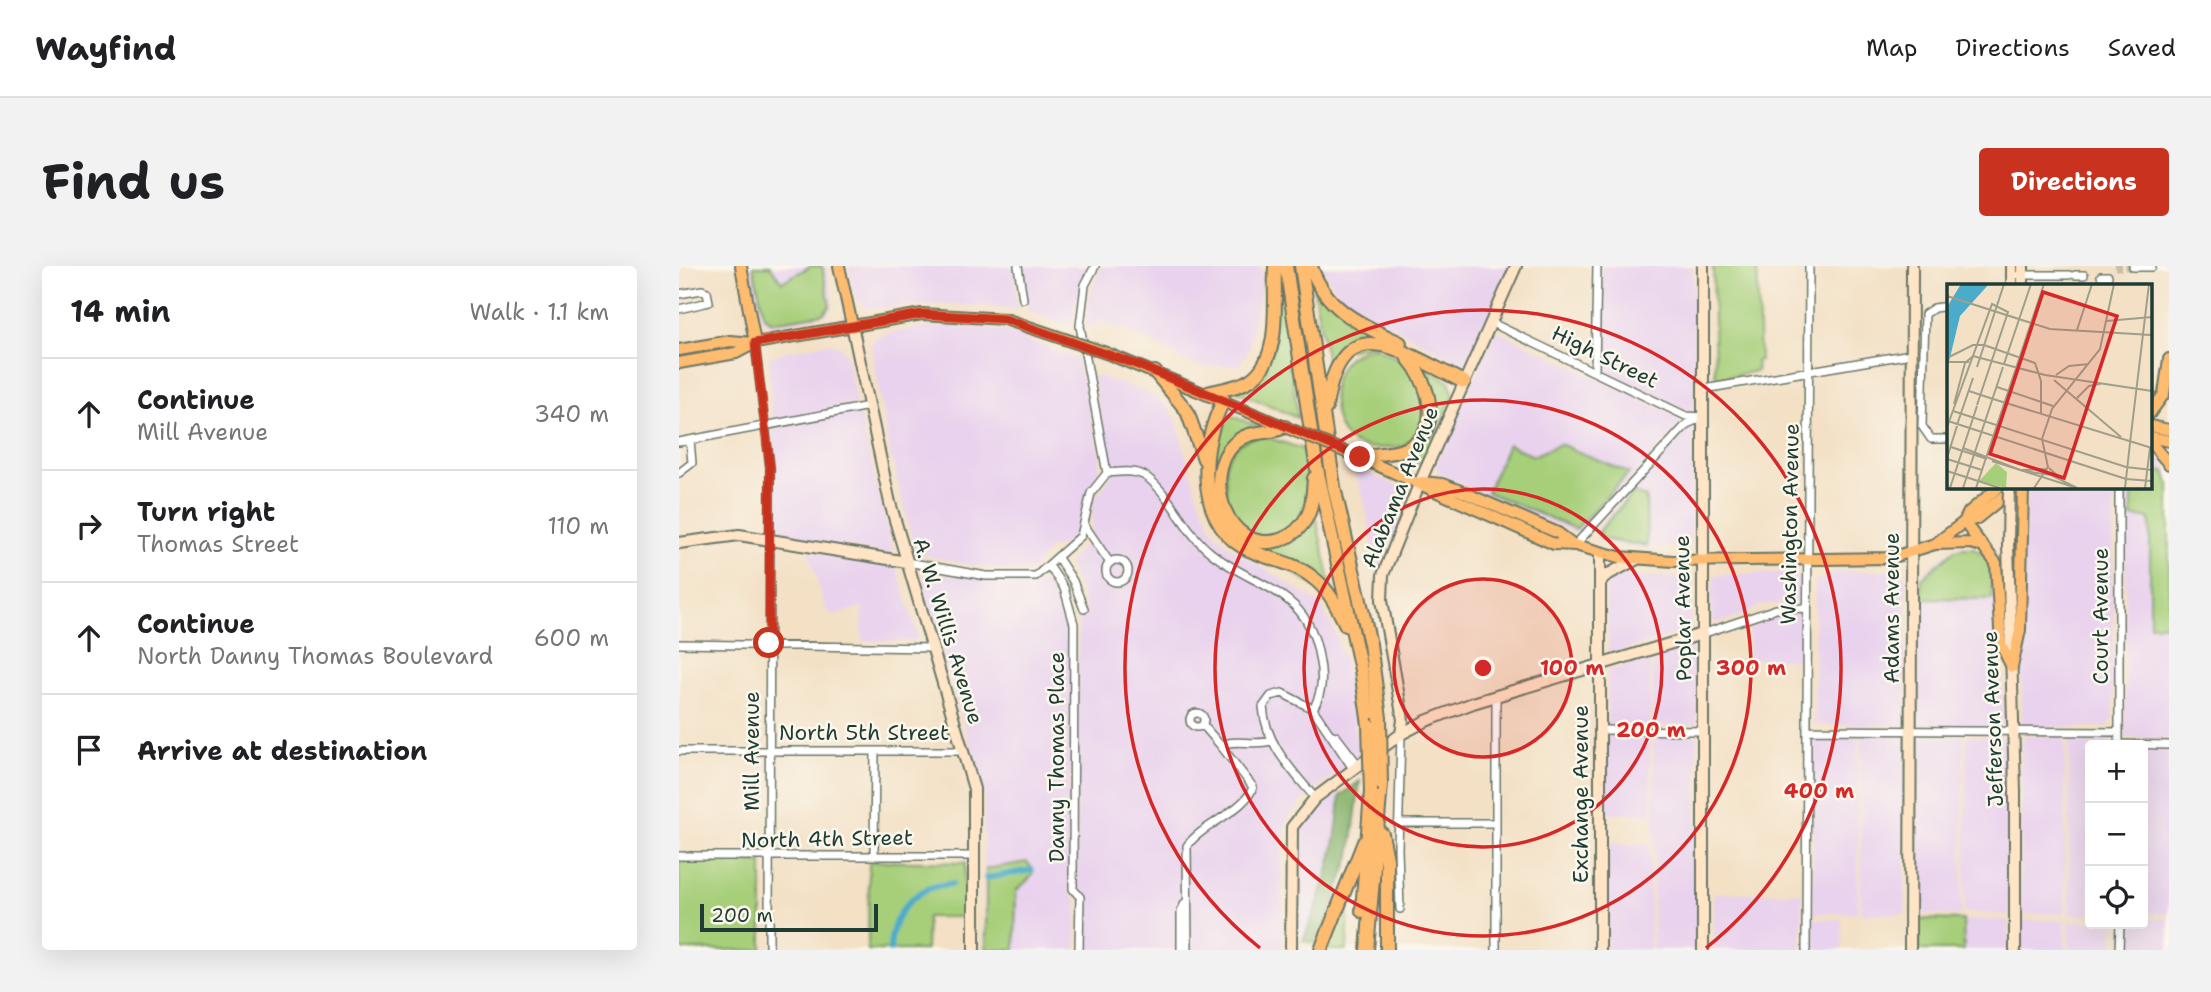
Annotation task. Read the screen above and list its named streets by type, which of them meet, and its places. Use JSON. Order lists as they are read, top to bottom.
{
  "streets": {
    "street": [
      "High Street",
      "Alabama Avenue",
      "Washington Avenue",
      "Poplar Avenue",
      "Adams Avenue",
      "Court Avenue",
      "A. W. Willis Avenue",
      "Jefferson Avenue",
      "North 5th Street",
      "Mill Avenue",
      "Danny Thomas Place",
      "Exchange Avenue",
      "North 4th Street"
    ]
  },
  "crossings": [
    ["High Street", "Alabama Avenue"],
    ["High Street", "Poplar Avenue"],
    ["A. W. Willis Avenue", "North 5th Street"],
    ["A. W. Willis Avenue", "North 4th Street"],
    ["North 5th Street", "Mill Avenue"],
    ["Mill Avenue", "North 4th Street"]
  ],
  "scale_bar": "200 m",
  "page": {
    "header": "Wayfind",
    "nav": ["Map", "Directions", "Saved"],
    "buttons": "Directions",
    "title": "Find us",
    "heading": ["14 min", "Walk · 1.1 km"],
    "list": [
      ["Continue", "Mill Avenue", "340 m"],
      ["Turn right", "Thomas Street", "110 m"],
      ["Continue", "North Danny Thomas Boulevard", "600 m"],
      "Arrive at destination"
    ],
    "map_buttons": ["+", "−"],
    "scale": "200 m"
  },
  "rings": [
    "100 m",
    "300 m",
    "200 m",
    "400 m"
  ]
}
